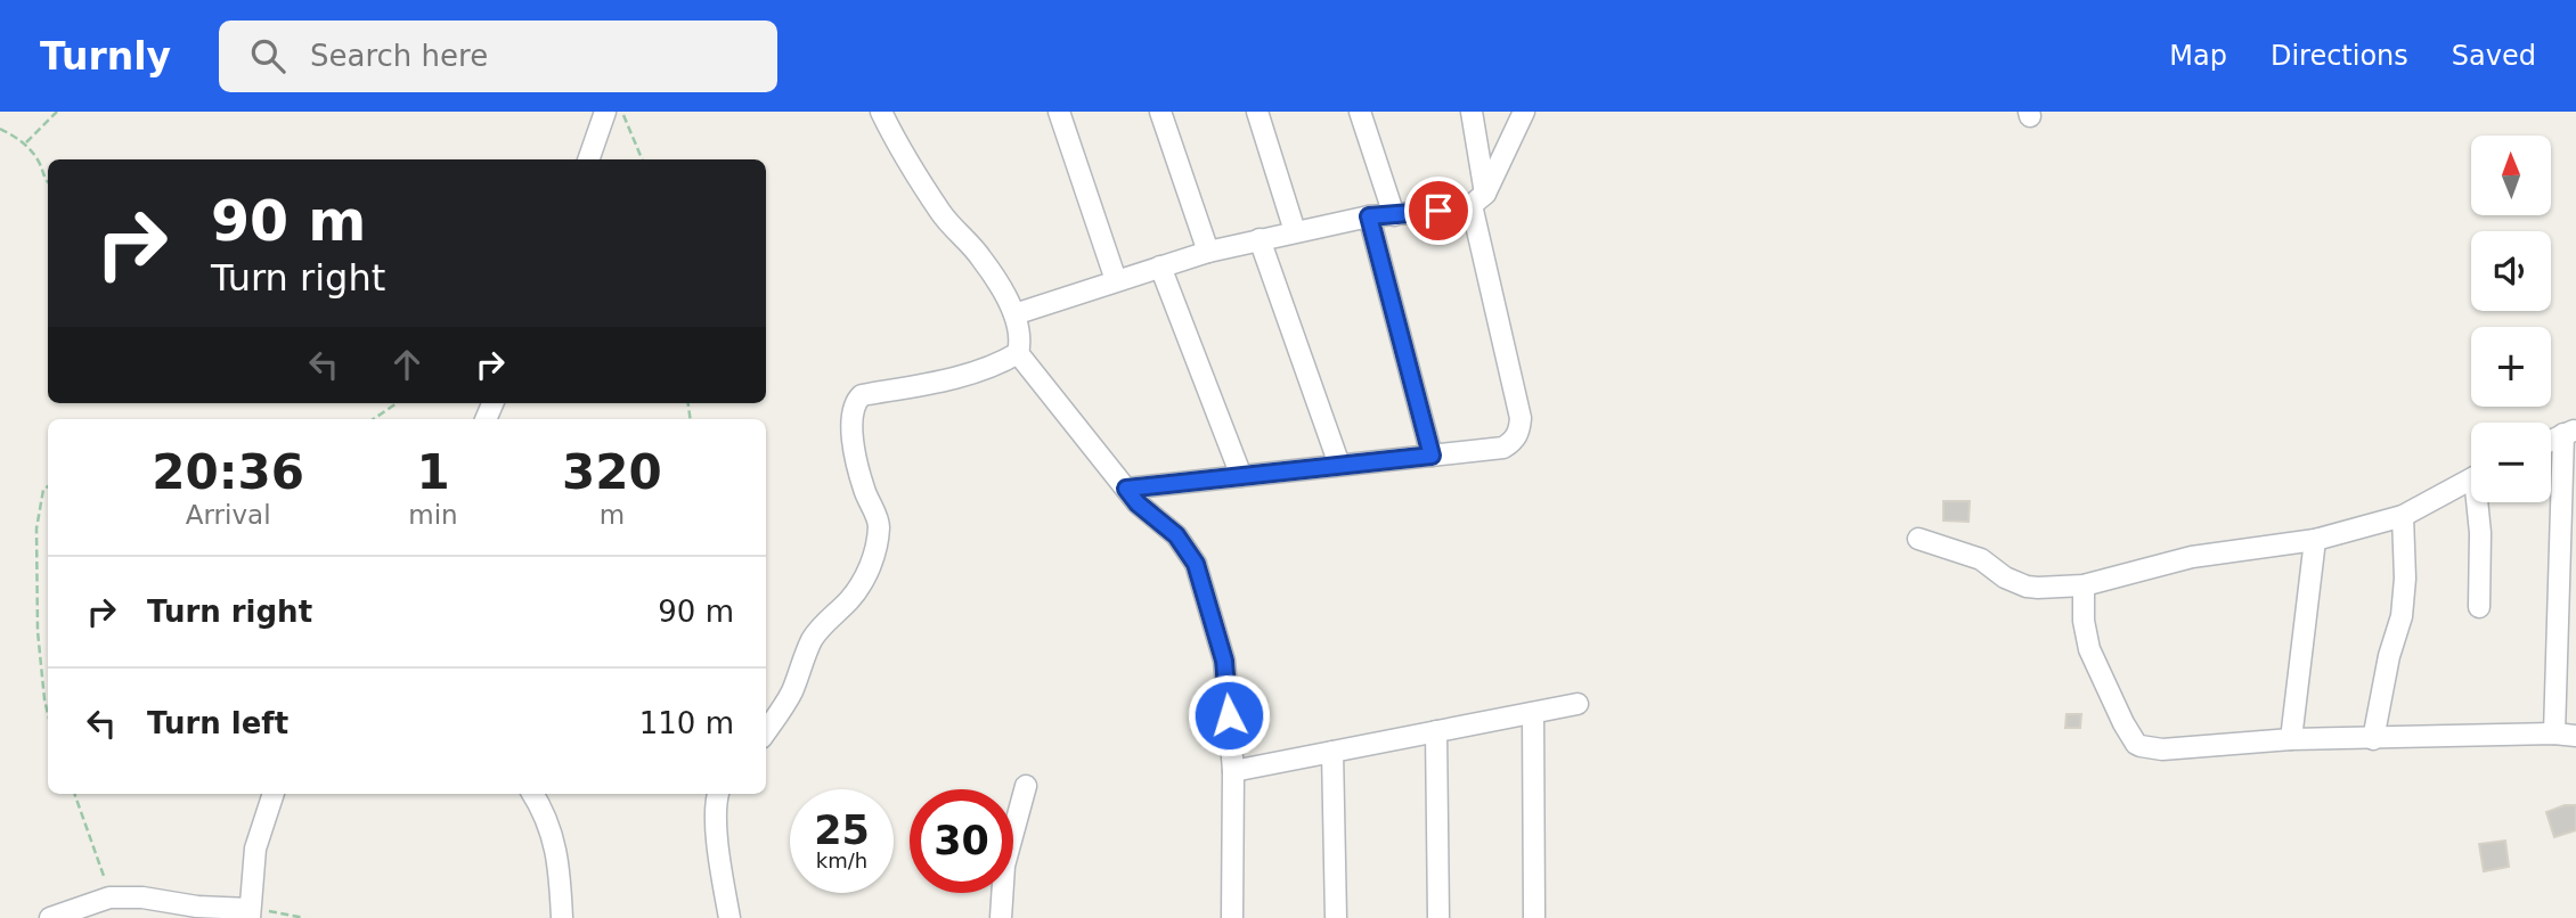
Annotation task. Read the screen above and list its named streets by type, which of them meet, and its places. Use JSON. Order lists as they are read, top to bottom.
{
  "north": "top",
  "page": {
    "header": "Turnly",
    "search": "Search here",
    "nav": ["Map", "Directions", "Saved"],
    "map_buttons": ["+", "−"],
    "turn": ["90 m", "Turn right"],
    "eta": [
      "20:36",
      "Arrival",
      "1",
      "min",
      "320",
      "m"
    ],
    "list": [
      {
        "name": "Turn right",
        "value": "90 m"
      },
      {
        "name": "Turn left",
        "value": "110 m"
      }
    ],
    "speed": "25 km/h",
    "limit": "30"
  }
}
